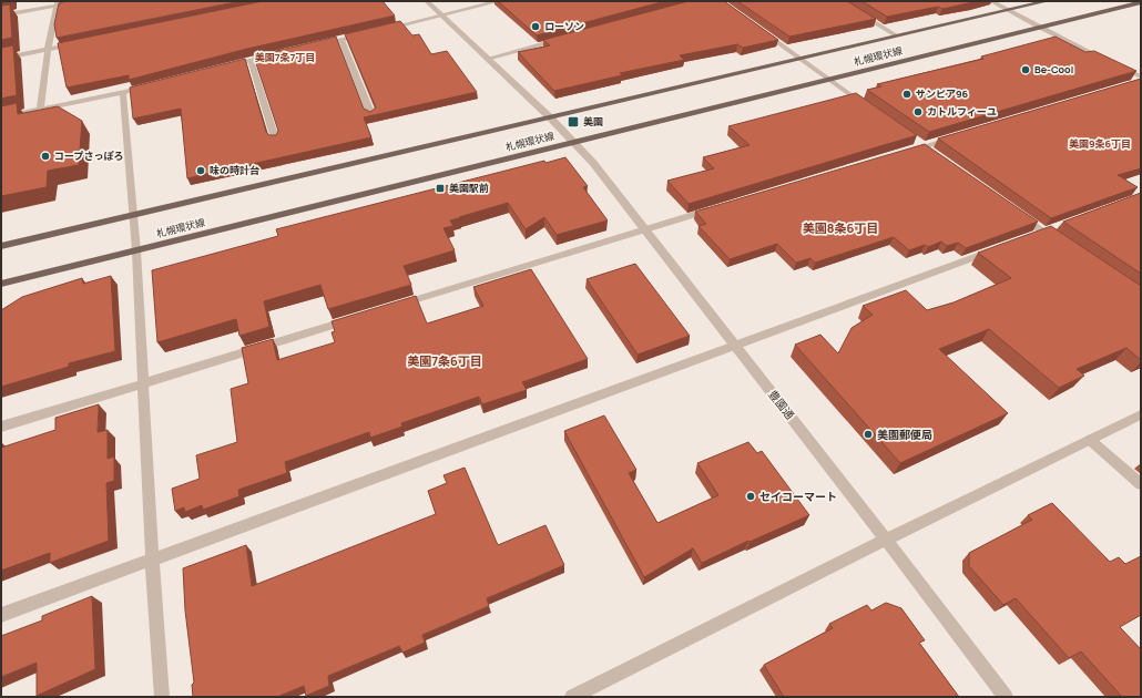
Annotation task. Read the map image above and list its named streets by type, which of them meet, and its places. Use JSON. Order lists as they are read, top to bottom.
{
  "streets": {
    "main road": ["札幌環状線"],
    "street": ["豊園通"]
  },
  "crossings": [
    ["札幌環状線", "豊園通"]
  ],
  "districts": [
    "美園7条7丁目",
    "美園9条6丁目",
    "美園8条6丁目",
    "美園7条6丁目"
  ],
  "places": {
    "other": [
      "ローソン",
      "Be-Cool",
      "サンピア96",
      "カトルフィーユ",
      "コープさっぽろ",
      "味の時計台",
      "美園郵便局",
      "セイコーマート"
    ],
    "transit": ["美園", "美園駅前"]
  }
}
